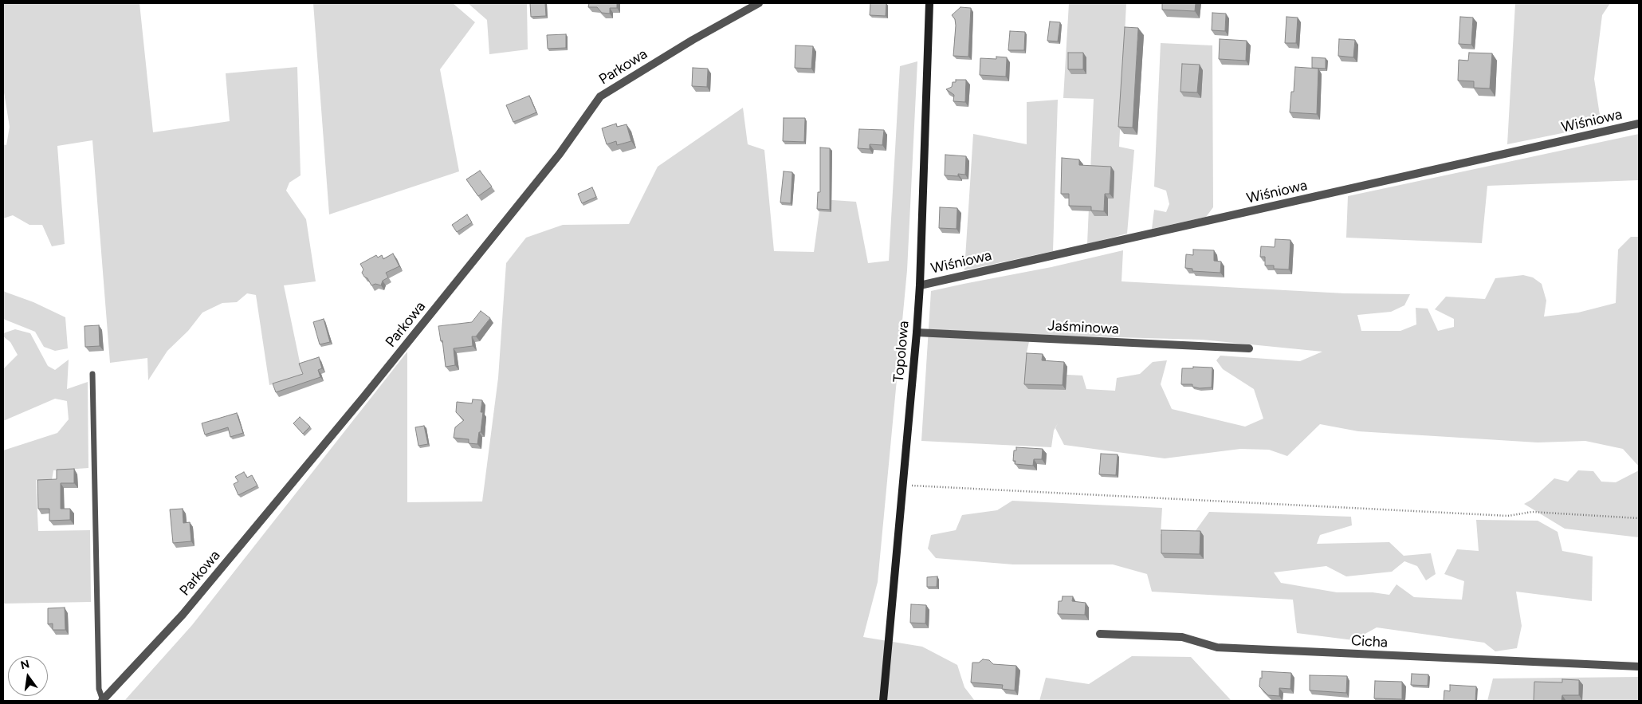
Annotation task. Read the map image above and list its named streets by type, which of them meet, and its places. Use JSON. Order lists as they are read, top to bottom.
{
  "streets": {
    "street": [
      "Parkowa",
      "Wiśniowa",
      "Jaśminowa",
      "Topolowa",
      "Cicha"
    ]
  },
  "crossings": [
    ["Wiśniowa", "Topolowa"],
    ["Jaśminowa", "Topolowa"]
  ],
  "north": "top"
}
